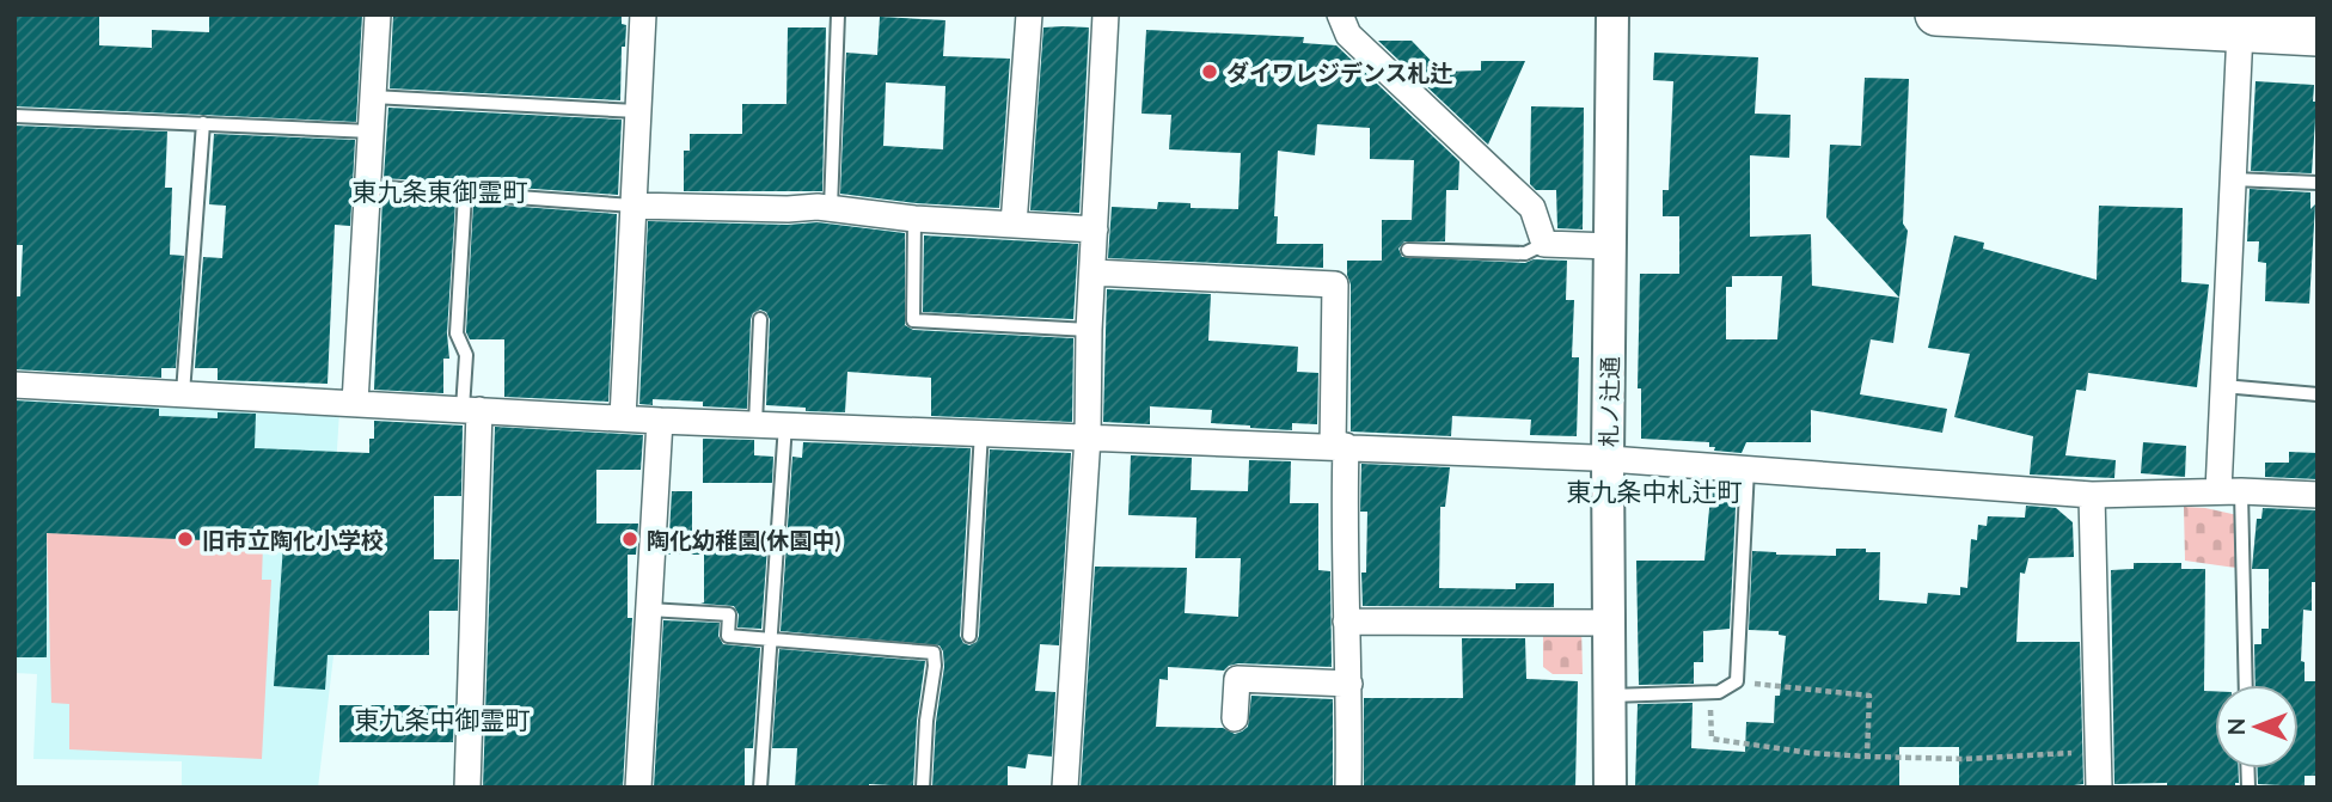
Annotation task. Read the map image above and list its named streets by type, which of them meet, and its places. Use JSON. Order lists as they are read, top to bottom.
{
  "streets": {
    "street": ["札ノ辻通"]
  },
  "districts": ["東九条東御霊町", "東九条中札辻町", "東九条中御霊町"],
  "places": ["ダイワレジデンス札辻", "旧市立陶化小学校", "陶化幼稚園(休園中)"],
  "north": "left"
}
